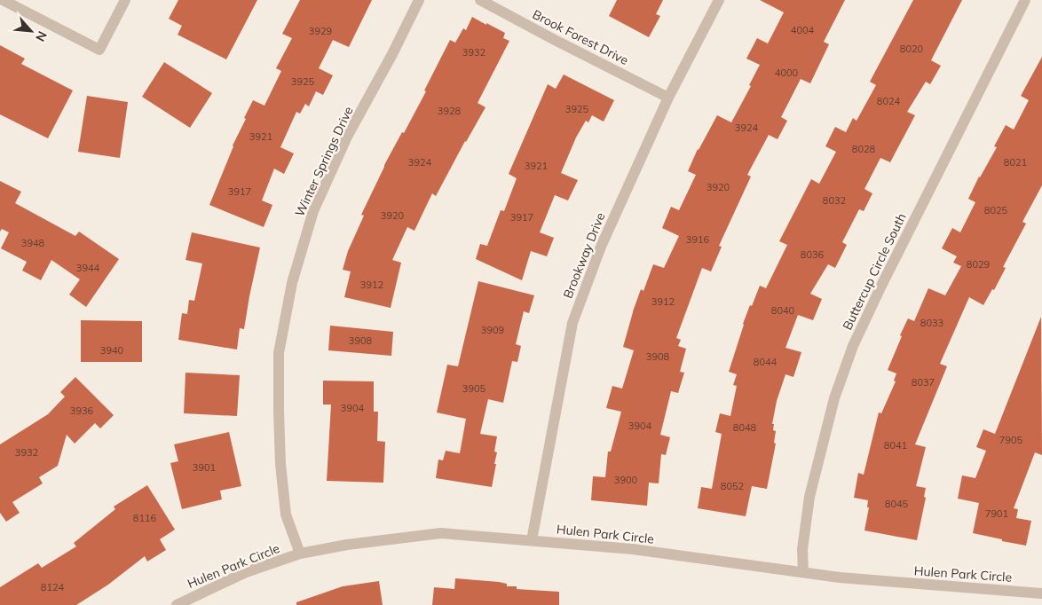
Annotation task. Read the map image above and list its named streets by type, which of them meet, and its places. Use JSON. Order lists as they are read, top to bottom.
{
  "streets": {
    "street": [
      "Brook Forest Drive",
      "Winter Springs Drive",
      "Brookway Drive",
      "Buttercup Circle South",
      "Hulen Park Circle"
    ]
  },
  "crossings": [
    ["Brook Forest Drive", "Brookway Drive"],
    ["Winter Springs Drive", "Hulen Park Circle"],
    ["Brookway Drive", "Hulen Park Circle"],
    ["Buttercup Circle South", "Hulen Park Circle"]
  ],
  "house_numbers": [
    "4004",
    "3929",
    "8020",
    "3932",
    "4000",
    "3925",
    "8024",
    "3925",
    "3928",
    "3924",
    "3921",
    "8028",
    "3924",
    "8021",
    "3921",
    "3920",
    "3917",
    "8032",
    "8025",
    "3920",
    "3917",
    "3916",
    "3948",
    "8036",
    "8029",
    "3944",
    "3912",
    "3912",
    "8040",
    "8033",
    "3909",
    "3908",
    "3940",
    "3908",
    "8044",
    "8037",
    "3905",
    "3904",
    "3936",
    "3904",
    "8048",
    "7905",
    "8041",
    "3932",
    "3901",
    "3900",
    "8052",
    "8045",
    "7901",
    "8116",
    "8124"
  ],
  "north": "bottom right"
}
